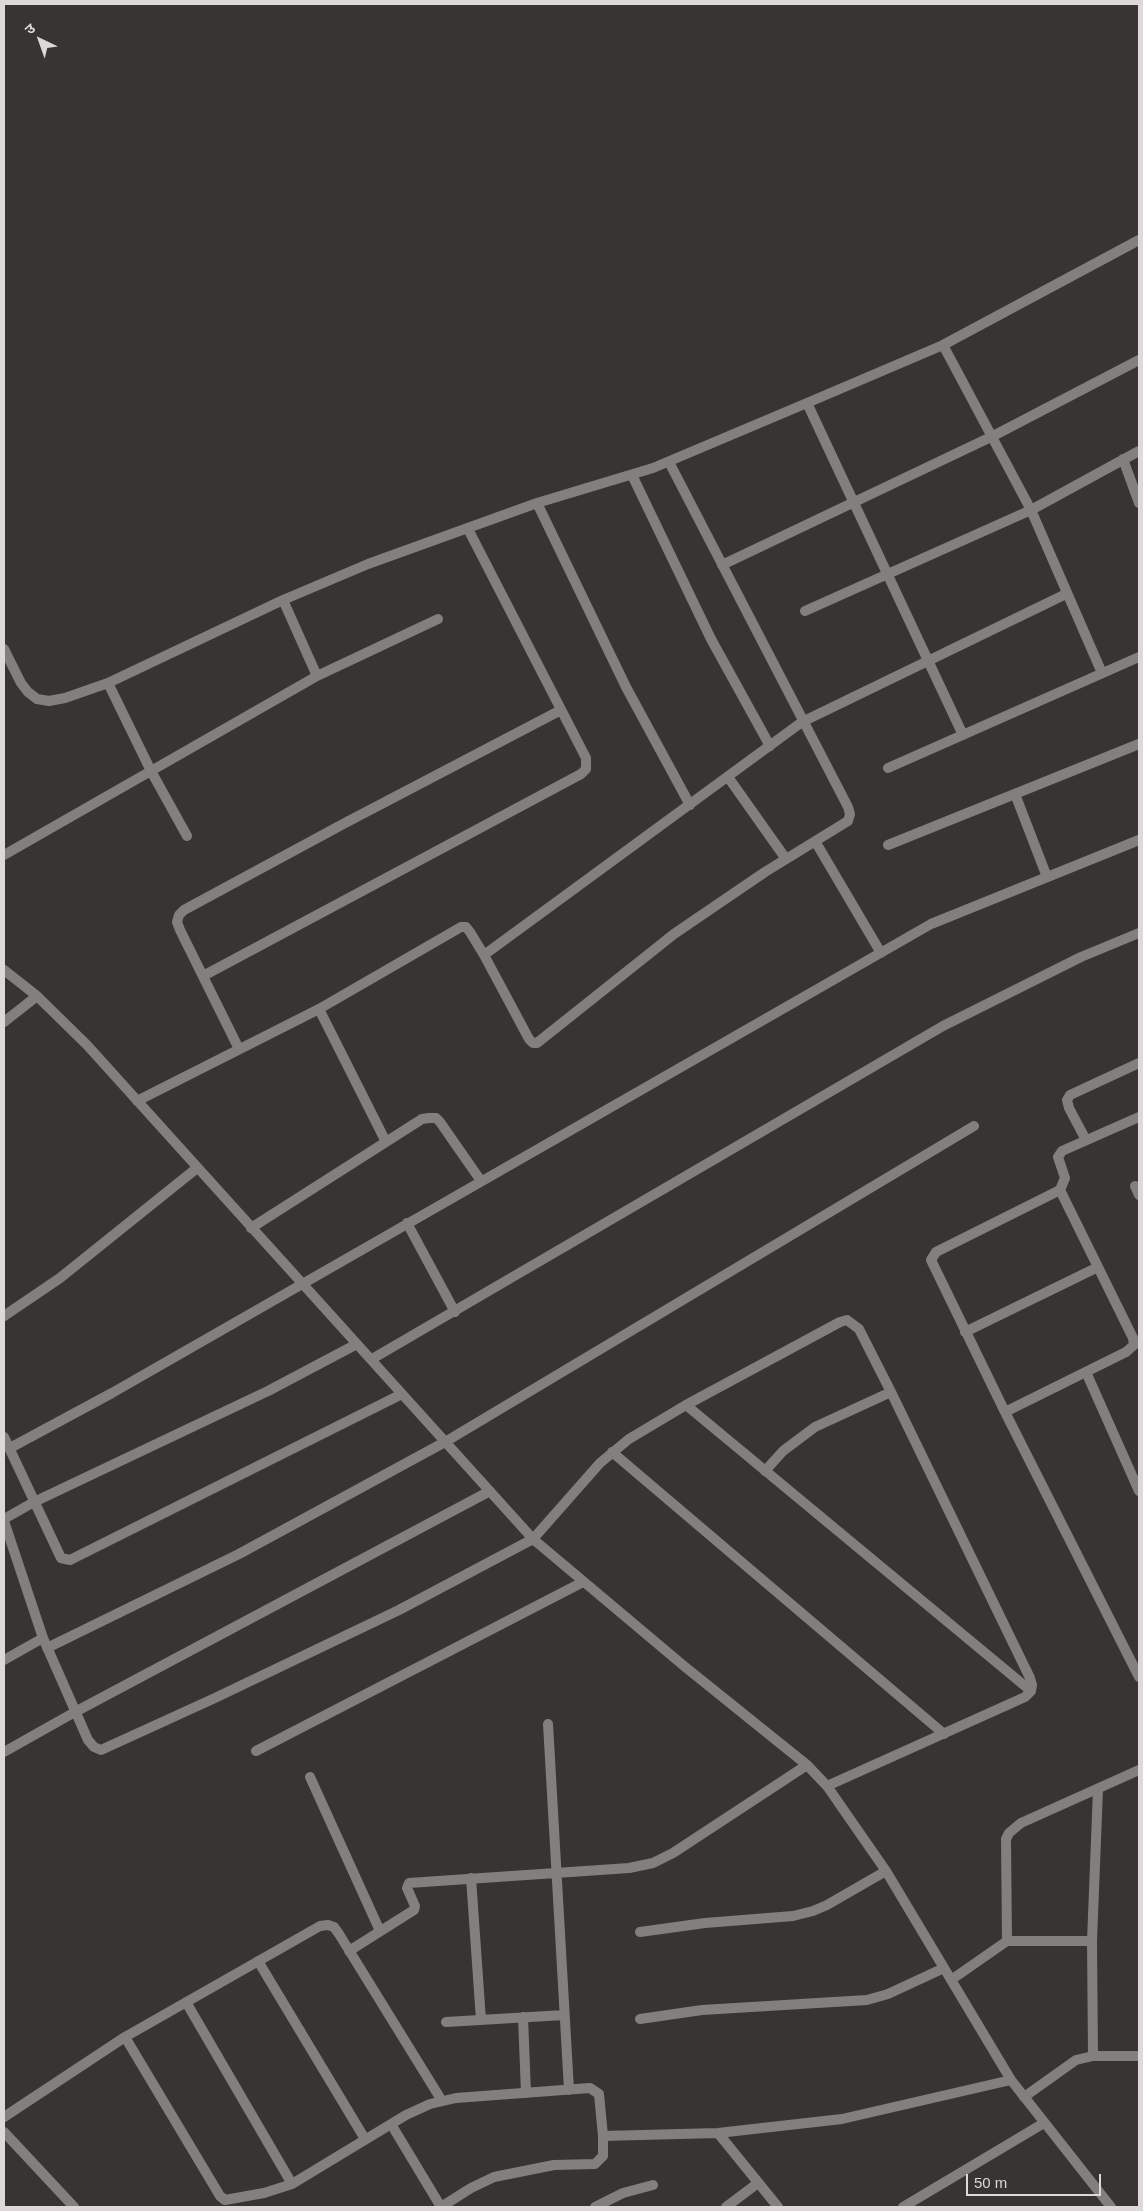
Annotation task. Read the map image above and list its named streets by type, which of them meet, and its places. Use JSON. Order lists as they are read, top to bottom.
{
  "scale_bar": "50 m",
  "north": "top left"
}
